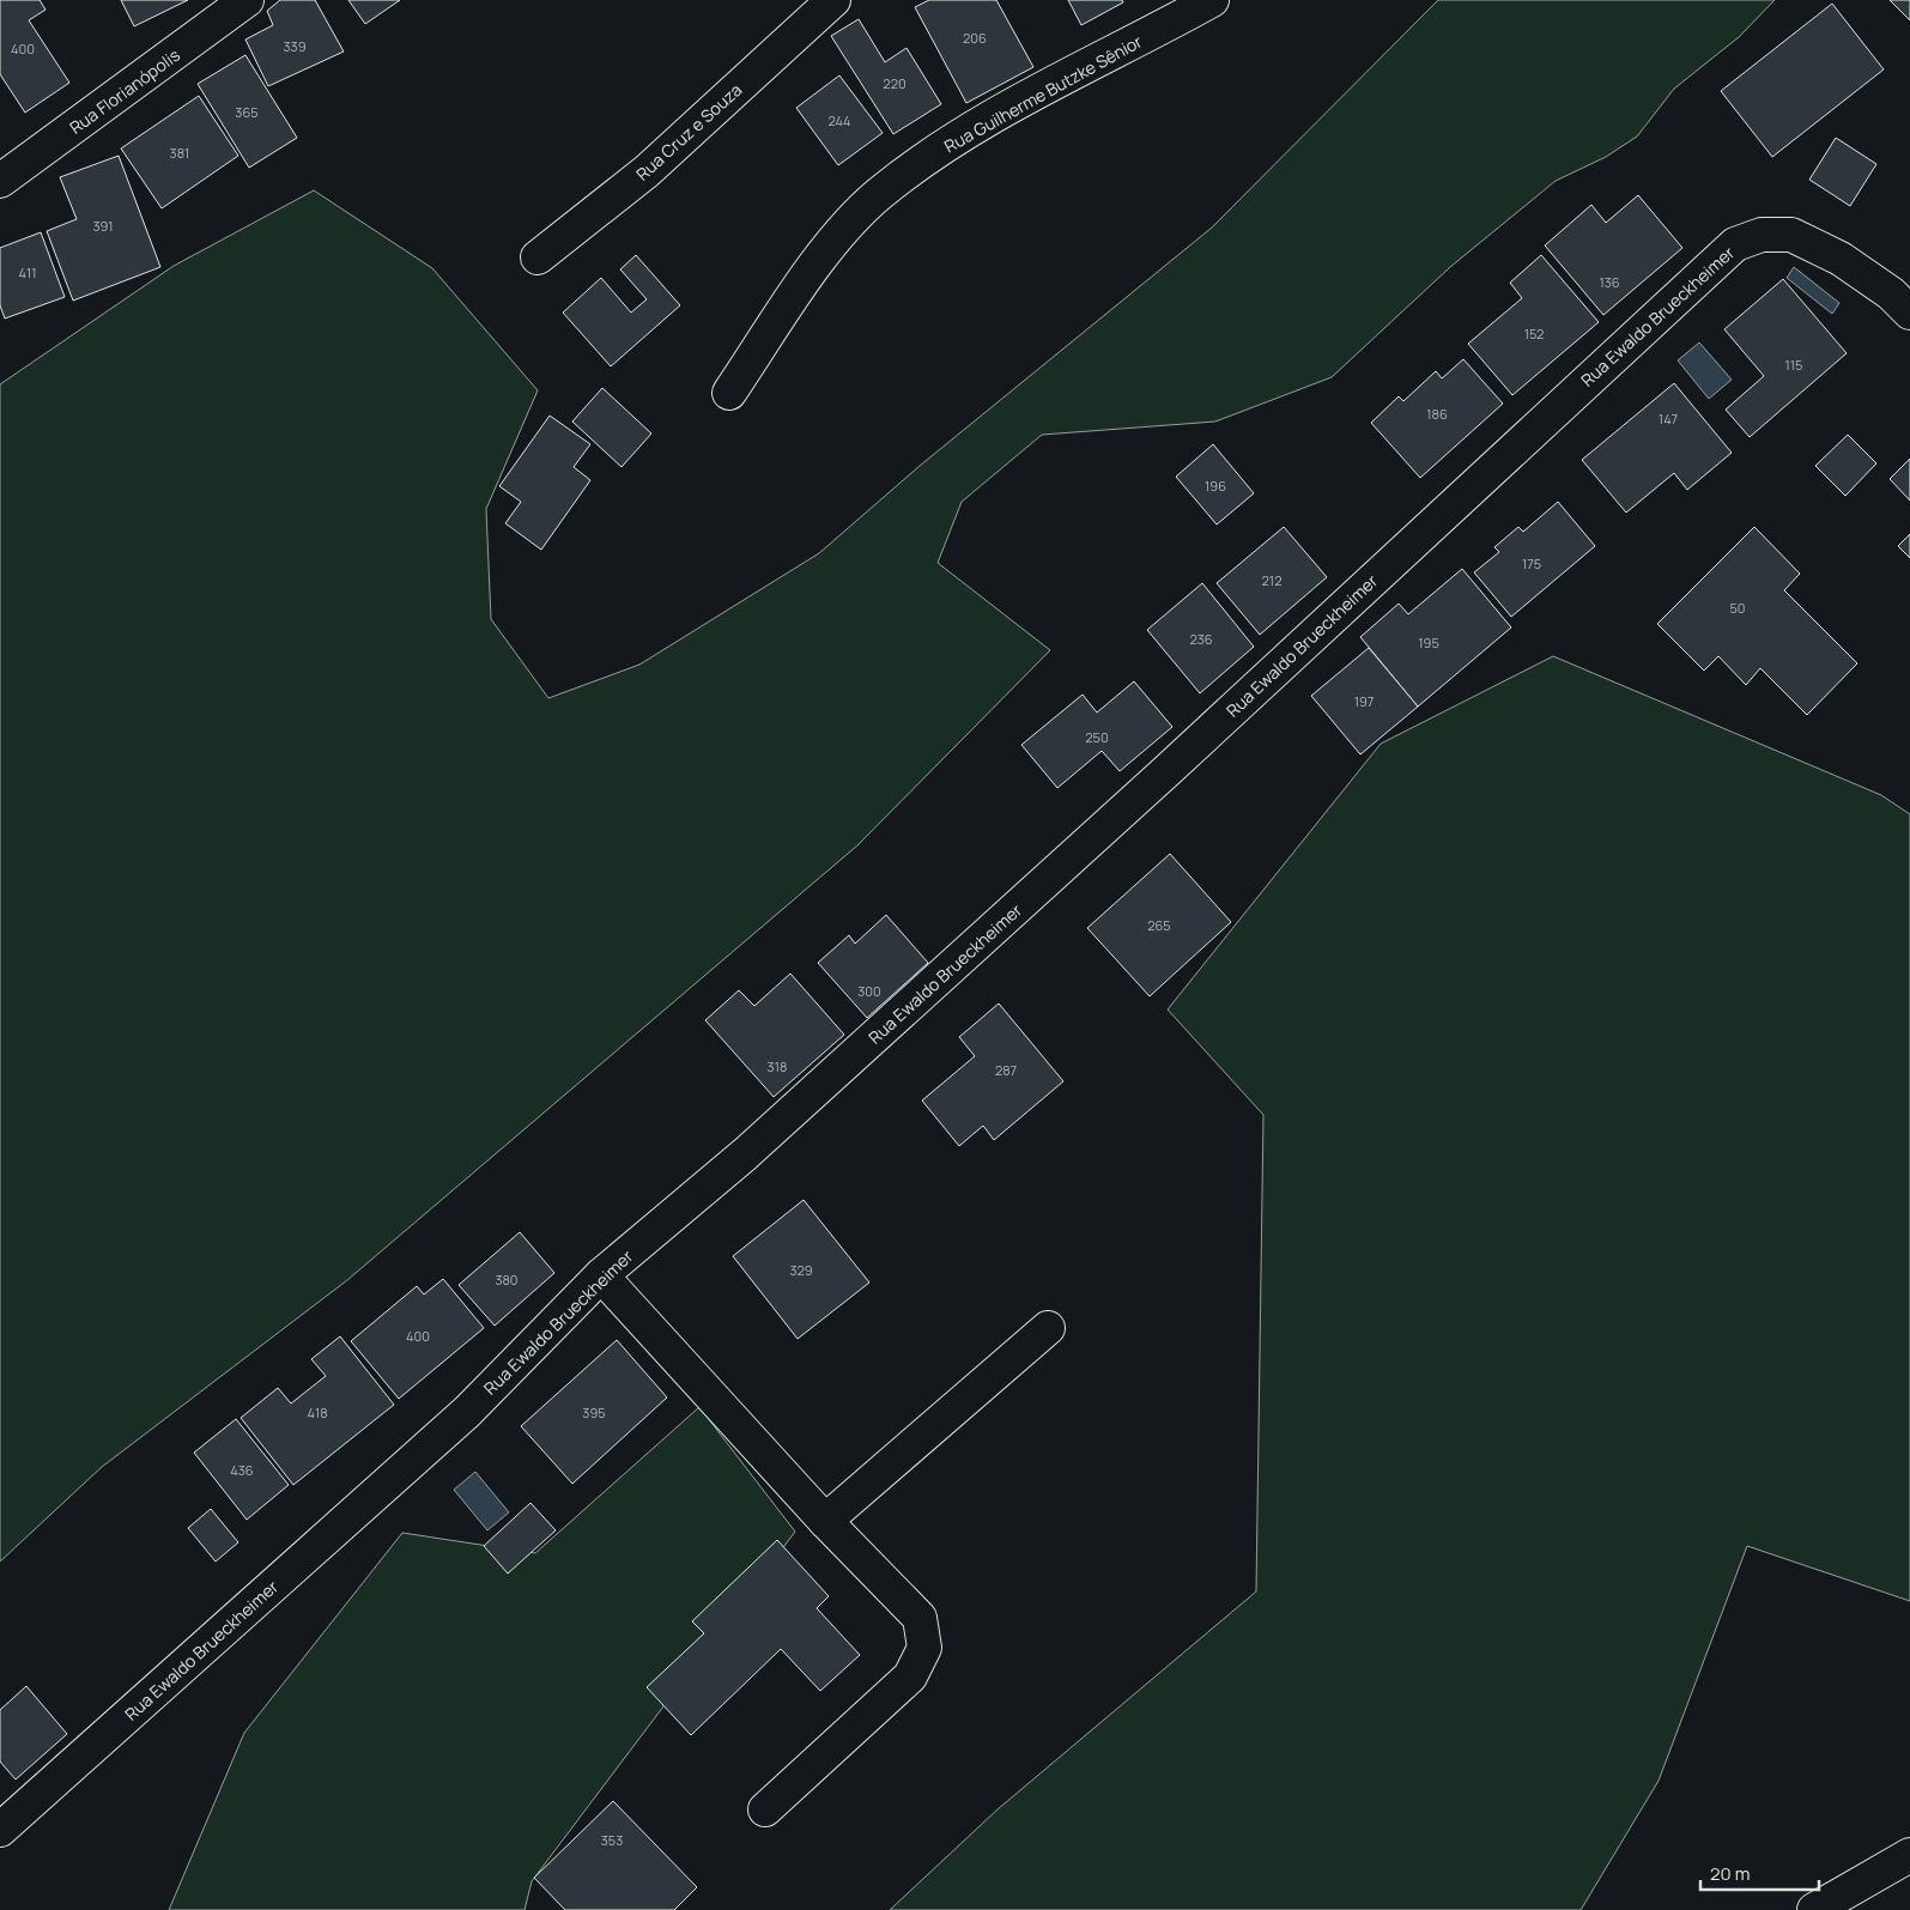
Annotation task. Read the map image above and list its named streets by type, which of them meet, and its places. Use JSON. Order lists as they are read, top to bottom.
{
  "streets": {
    "street": [
      "Rua Florianópolis",
      "Rua Guilherme Butzke Sênior",
      "Rua Cruz e Souza",
      "Rua Ewaldo Brueckheimer"
    ]
  },
  "house_numbers": [
    "206",
    "339",
    "400",
    "220",
    "365",
    "244",
    "381",
    "391",
    "411",
    "136",
    "152",
    "115",
    "186",
    "147",
    "196",
    "175",
    "212",
    "50",
    "236",
    "195",
    "197",
    "250",
    "265",
    "300",
    "318",
    "287",
    "329",
    "380",
    "400",
    "418",
    "395",
    "436",
    "353"
  ],
  "scale_bar": "20 m"
}
